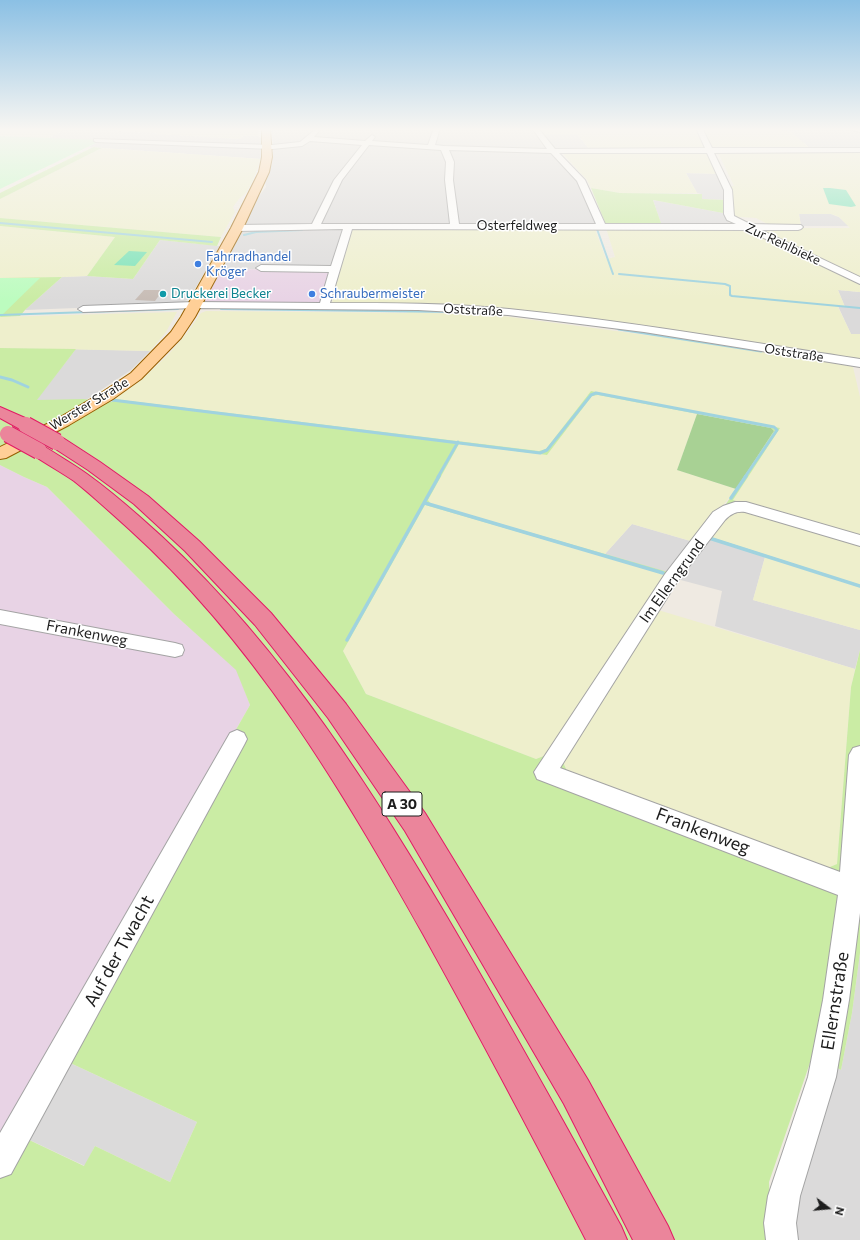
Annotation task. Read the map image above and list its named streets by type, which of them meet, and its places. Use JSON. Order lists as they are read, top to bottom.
{
  "streets": {
    "highway": ["A 30"],
    "main road": ["Werster Straße"],
    "street": [
      "Osterfeldweg",
      "Zur Rehlbieke",
      "Oststraße",
      "Im Ellerngrund",
      "Frankenweg",
      "Auf der Twacht",
      "Ellernstraße"
    ]
  },
  "crossings": [
    ["Osterfeldweg", "Zur Rehlbieke"],
    ["Osterfeldweg", "Werster Straße"],
    ["Oststraße", "Werster Straße"],
    ["Im Ellerngrund", "Frankenweg"],
    ["Frankenweg", "Ellernstraße"]
  ],
  "places": ["Fahrradhandel Kröger", "Druckerei Becker", "Schraubermeister"],
  "north": "right"
}
